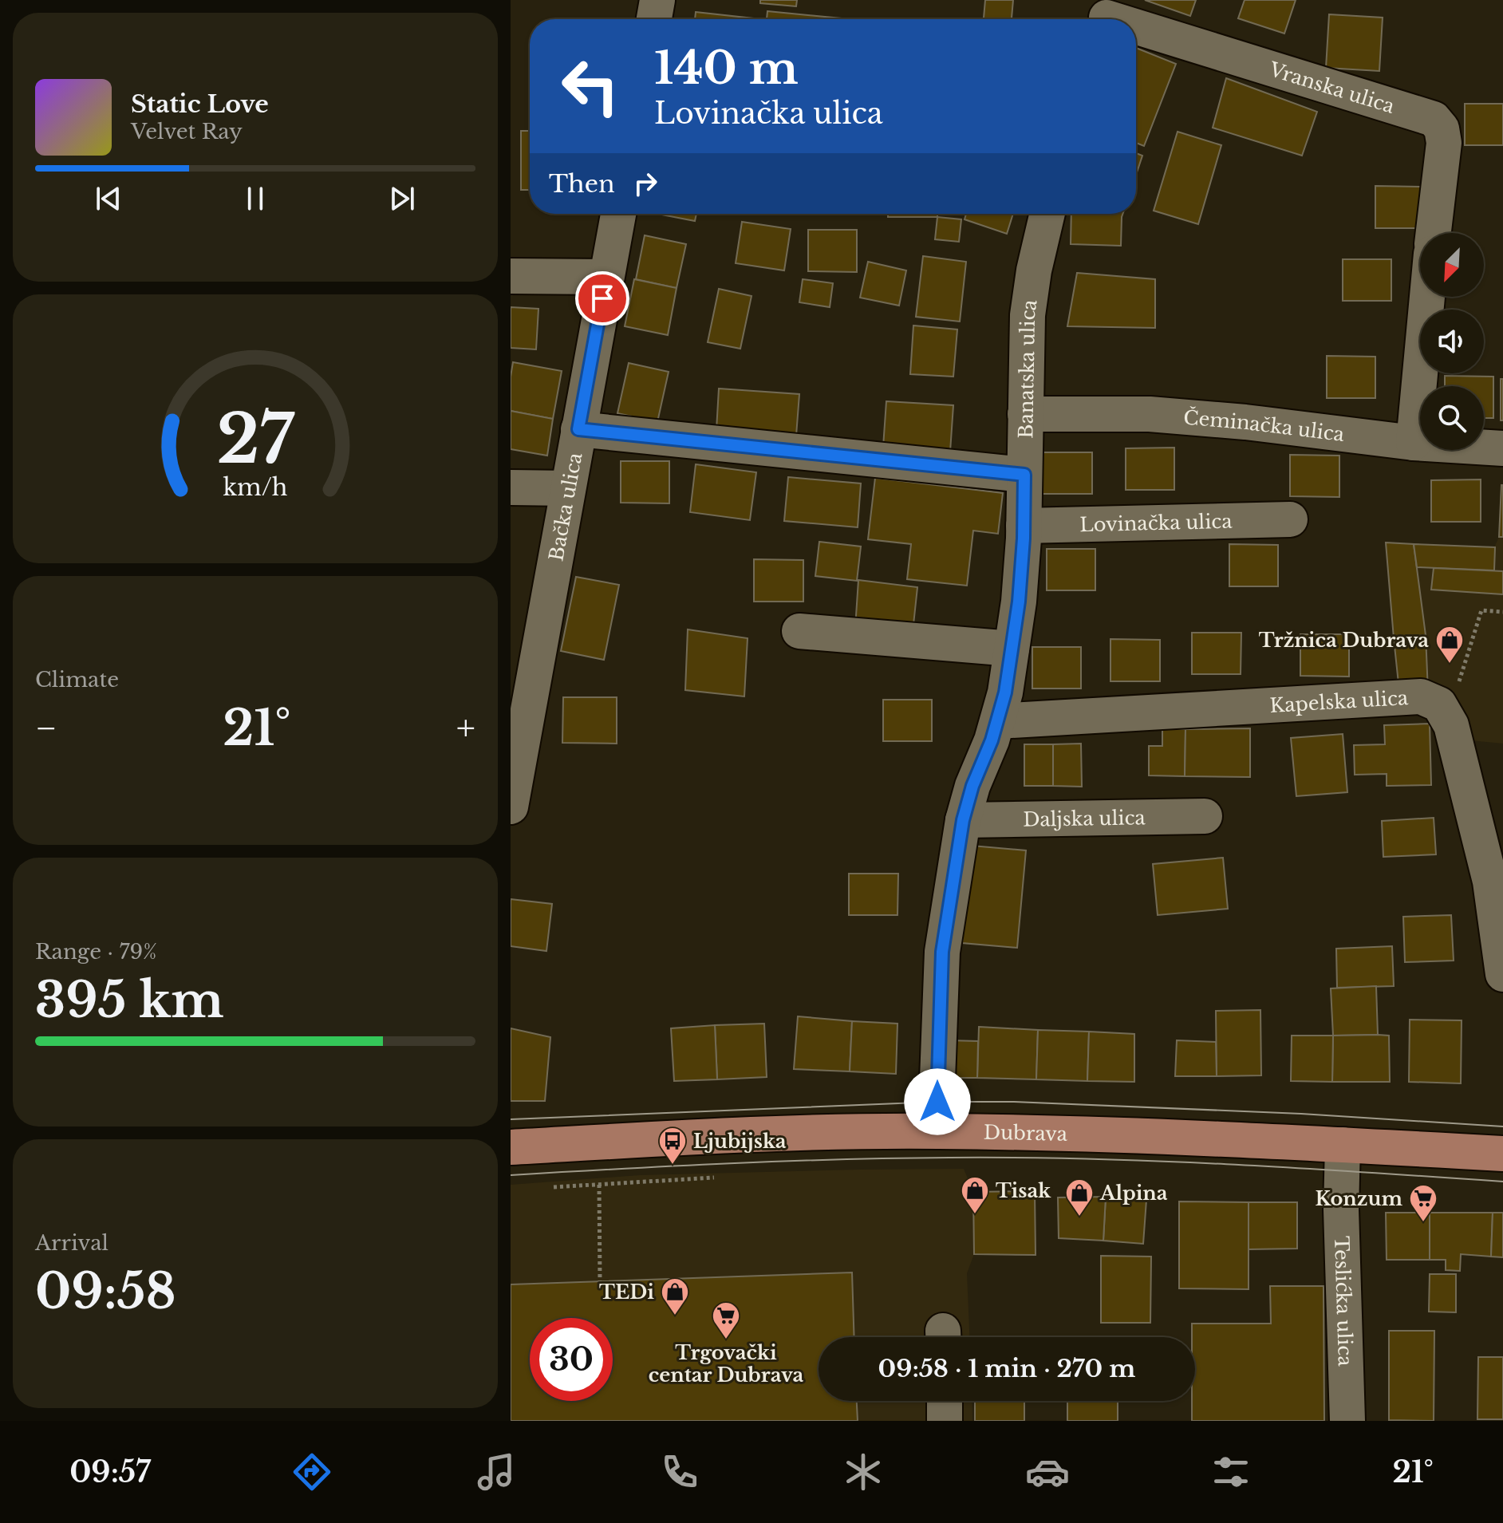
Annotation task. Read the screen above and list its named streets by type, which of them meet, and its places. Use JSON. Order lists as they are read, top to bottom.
{
  "streets": {
    "main road": ["Dubrava"],
    "street": [
      "Vranska ulica",
      "Banatska ulica",
      "Čeminačka ulica",
      "Bačka ulica",
      "Lovinačka ulica",
      "Kapelska ulica",
      "Daljska ulica",
      "Teslićka ulica"
    ]
  },
  "crossings": [
    ["Banatska ulica", "Čeminačka ulica"],
    ["Banatska ulica", "Lovinačka ulica"],
    ["Banatska ulica", "Kapelska ulica"],
    ["Banatska ulica", "Daljska ulica"],
    ["Banatska ulica", "Dubrava"],
    ["Dubrava", "Teslićka ulica"]
  ],
  "places": {
    "shop": [
      "Tržnica Dubrava",
      "Tisak",
      "Alpina",
      "TEDi"
    ],
    "bus stop": ["Ljubijska"],
    "supermarket": ["Konzum", "Trgovački centar Dubrava"]
  },
  "north": "bottom left",
  "page": {
    "turn": ["140 m", "Lovinačka ulica"],
    "song": ["Static Love", "Velvet Ray"],
    "then": "Then",
    "tile": [
      "Climate",
      ["Range · 79%", "395 km"],
      ["Arrival", "09:58"]
    ],
    "heat": ["−", "21°", "+"],
    "limit": "30",
    "trip": "09:58 · 1 min · 270 m",
    "tabs": ["09:57", "21°"],
    "gauge": ["27", "km/h"]
  }
}
